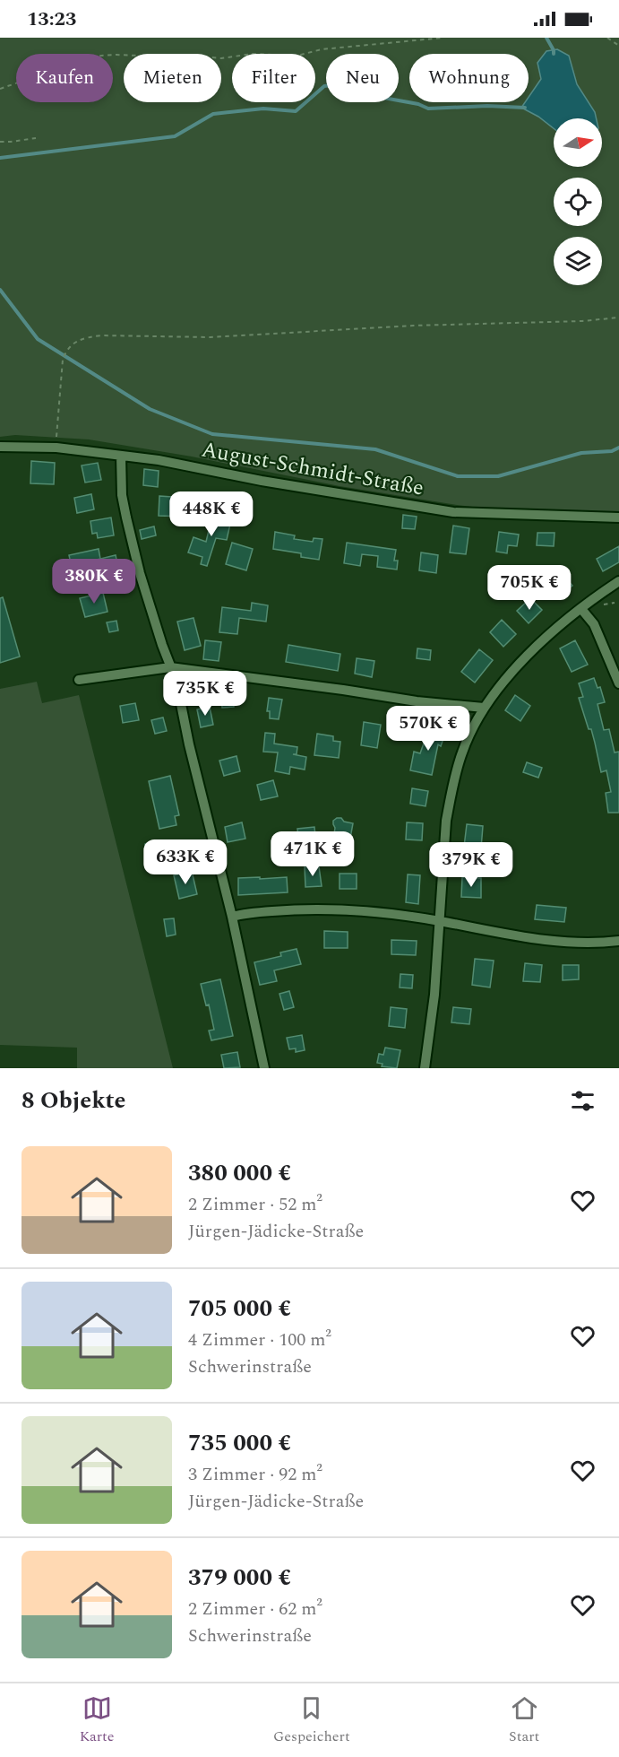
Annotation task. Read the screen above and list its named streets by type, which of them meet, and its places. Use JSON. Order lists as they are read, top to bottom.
{
  "streets": {
    "street": ["August-Schmidt-Straße"]
  },
  "north": "right",
  "page": {
    "status": "13:23",
    "chip": [
      "Kaufen",
      "Mieten",
      "Filter",
      "Neu",
      "Wohnung"
    ],
    "price": [
      "448K €",
      "380K €",
      "705K €",
      "735K €",
      "570K €",
      "471K €",
      "633K €",
      "379K €"
    ],
    "heading": "8 Objekte",
    "list": [
      {
        "name": "380 000 €",
        "note": "2 Zimmer · 52 m² · Jürgen-Jädicke-Straße"
      },
      {
        "name": "705 000 €",
        "note": "4 Zimmer · 100 m² · Schwerinstraße"
      },
      {
        "name": "735 000 €",
        "note": "3 Zimmer · 92 m² · Jürgen-Jädicke-Straße"
      },
      {
        "name": "379 000 €",
        "note": "2 Zimmer · 62 m² · Schwerinstraße"
      }
    ],
    "tabs": ["Karte", "Gespeichert", "Start"]
  }
}
